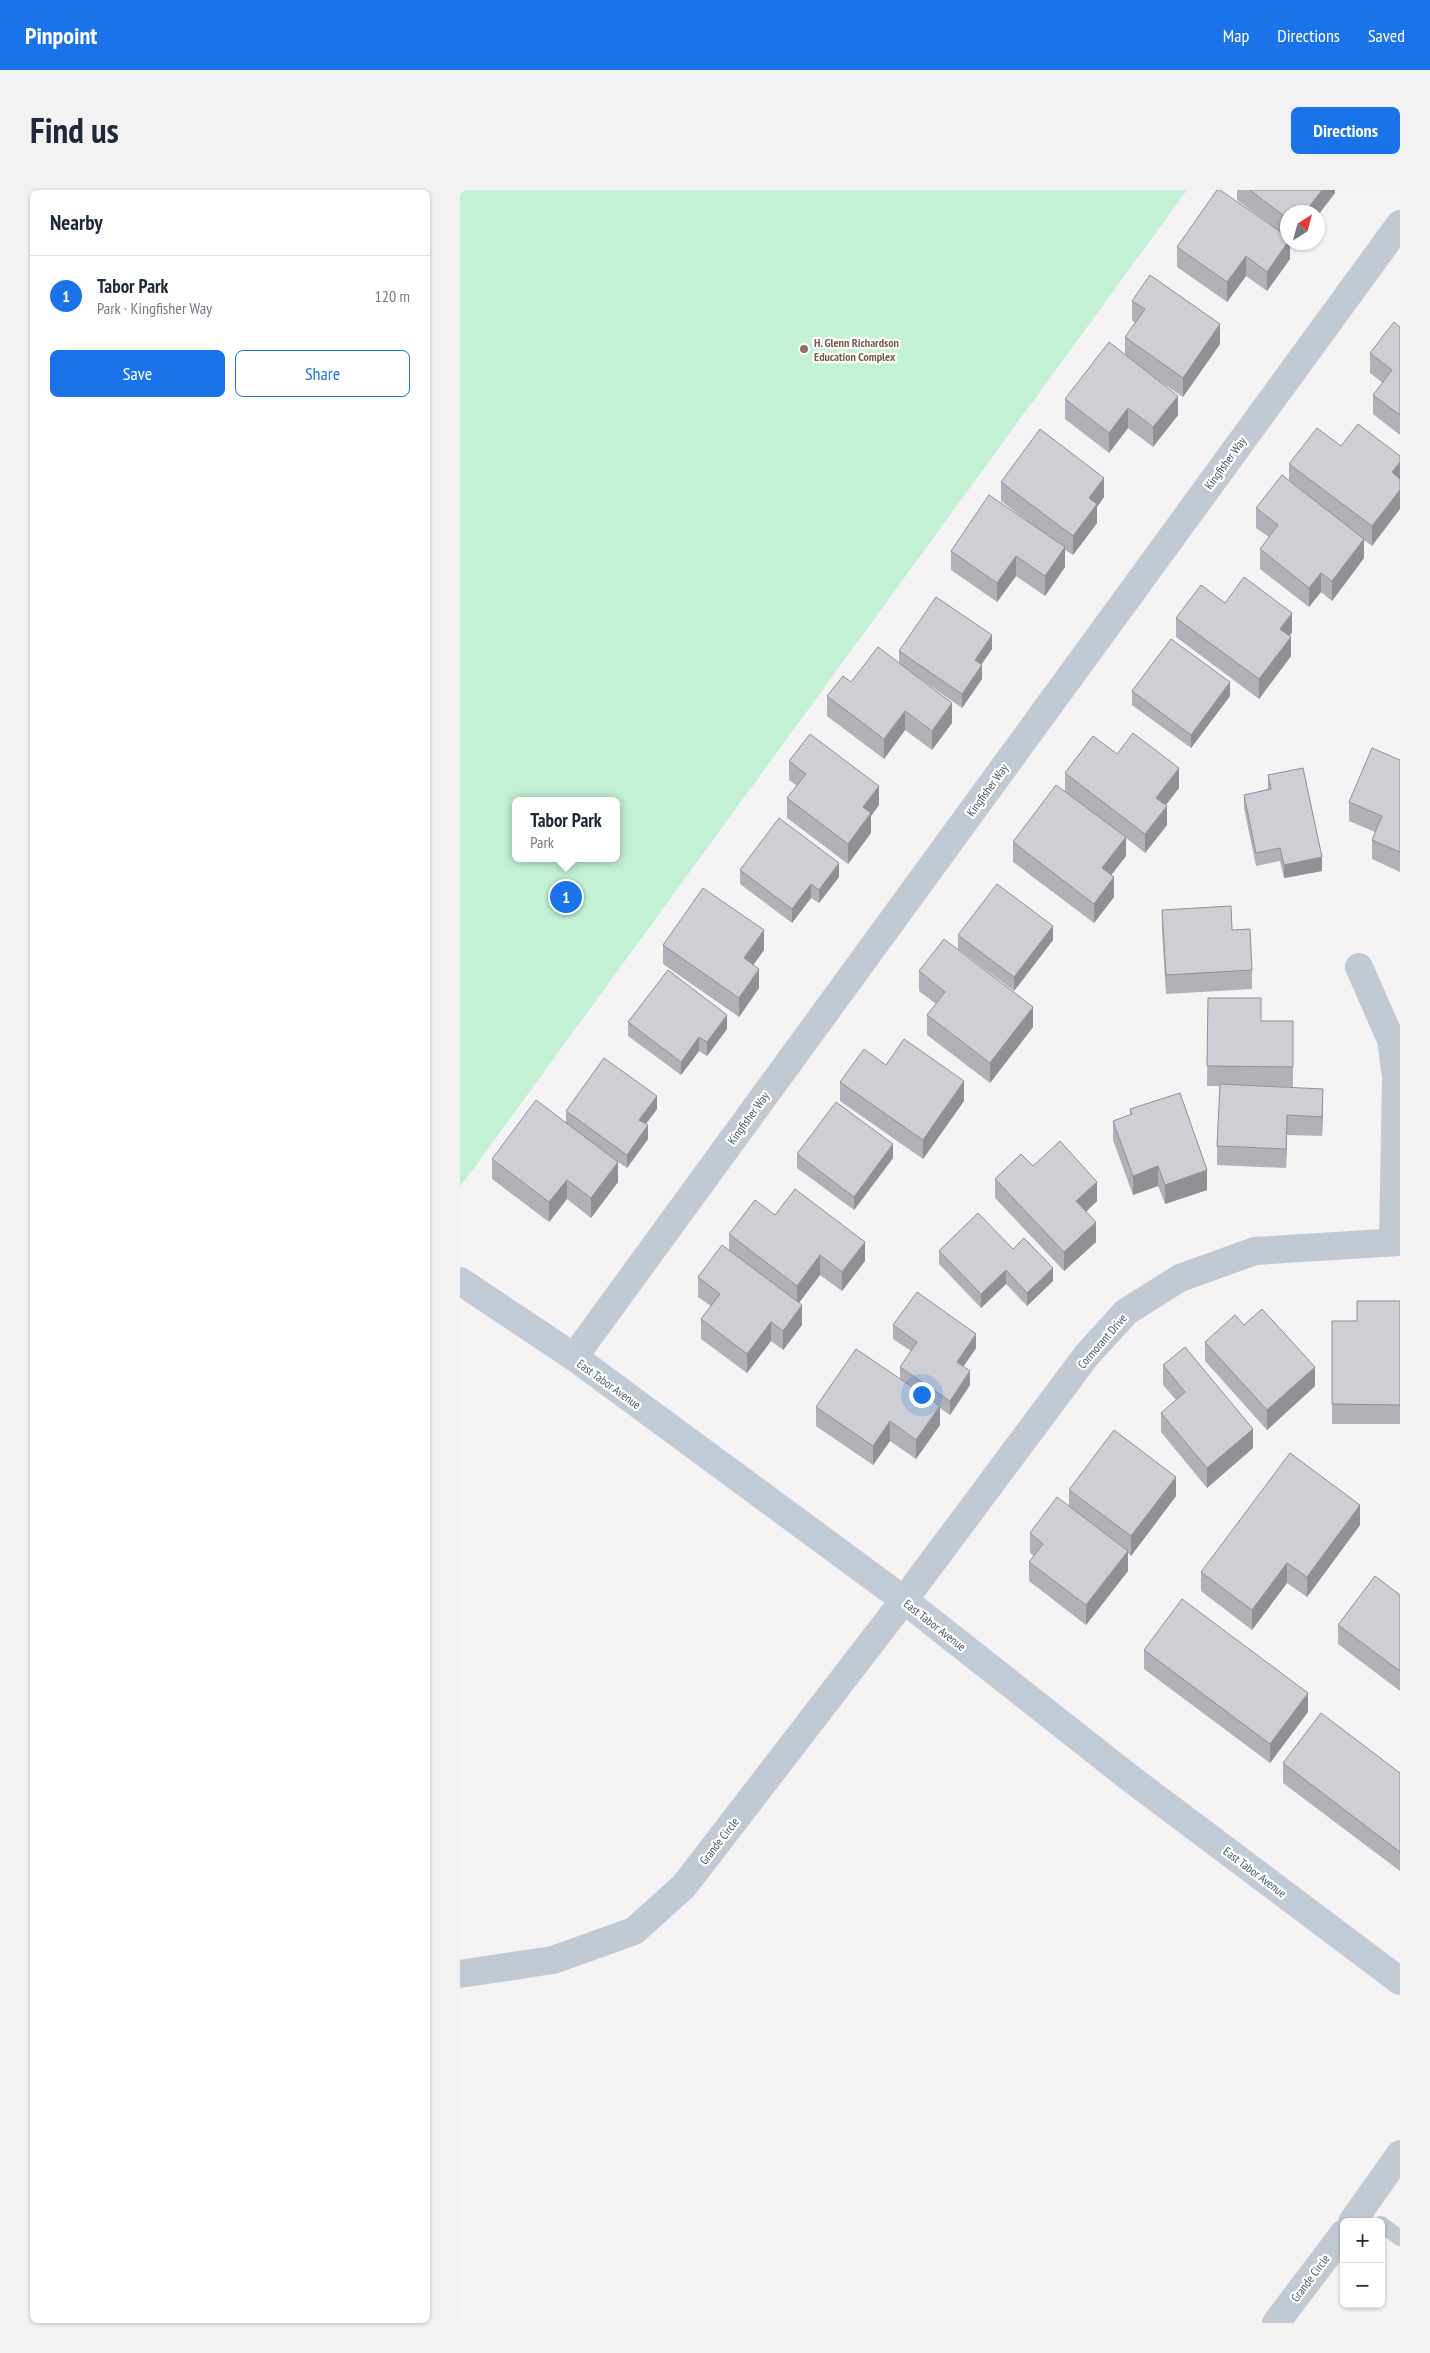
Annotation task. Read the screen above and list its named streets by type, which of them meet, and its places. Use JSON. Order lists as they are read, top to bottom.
{
  "streets": {
    "main road": ["East Tabor Avenue"],
    "street": ["Kingfisher Way", "Cormorant Drive", "Grande Circle"]
  },
  "crossings": [
    ["Kingfisher Way", "East Tabor Avenue"],
    ["Cormorant Drive", "East Tabor Avenue"],
    ["Cormorant Drive", "Grande Circle"],
    ["East Tabor Avenue", "Grande Circle"]
  ],
  "places": ["H. Glenn Richardson Education Complex"],
  "north": "top right",
  "page": {
    "header": "Pinpoint",
    "nav": ["Map", "Directions", "Saved"],
    "title": "Find us",
    "buttons": [
      "Directions",
      ["Save", "Share"]
    ],
    "heading": "Nearby",
    "list": [
      {
        "mark": "1",
        "name": "Tabor Park",
        "note": "Park · Kingfisher Way",
        "value": "120 m"
      }
    ],
    "popup": ["Tabor Park", "Park"],
    "pins": "1",
    "map_buttons": ["+", "−"]
  }
}
